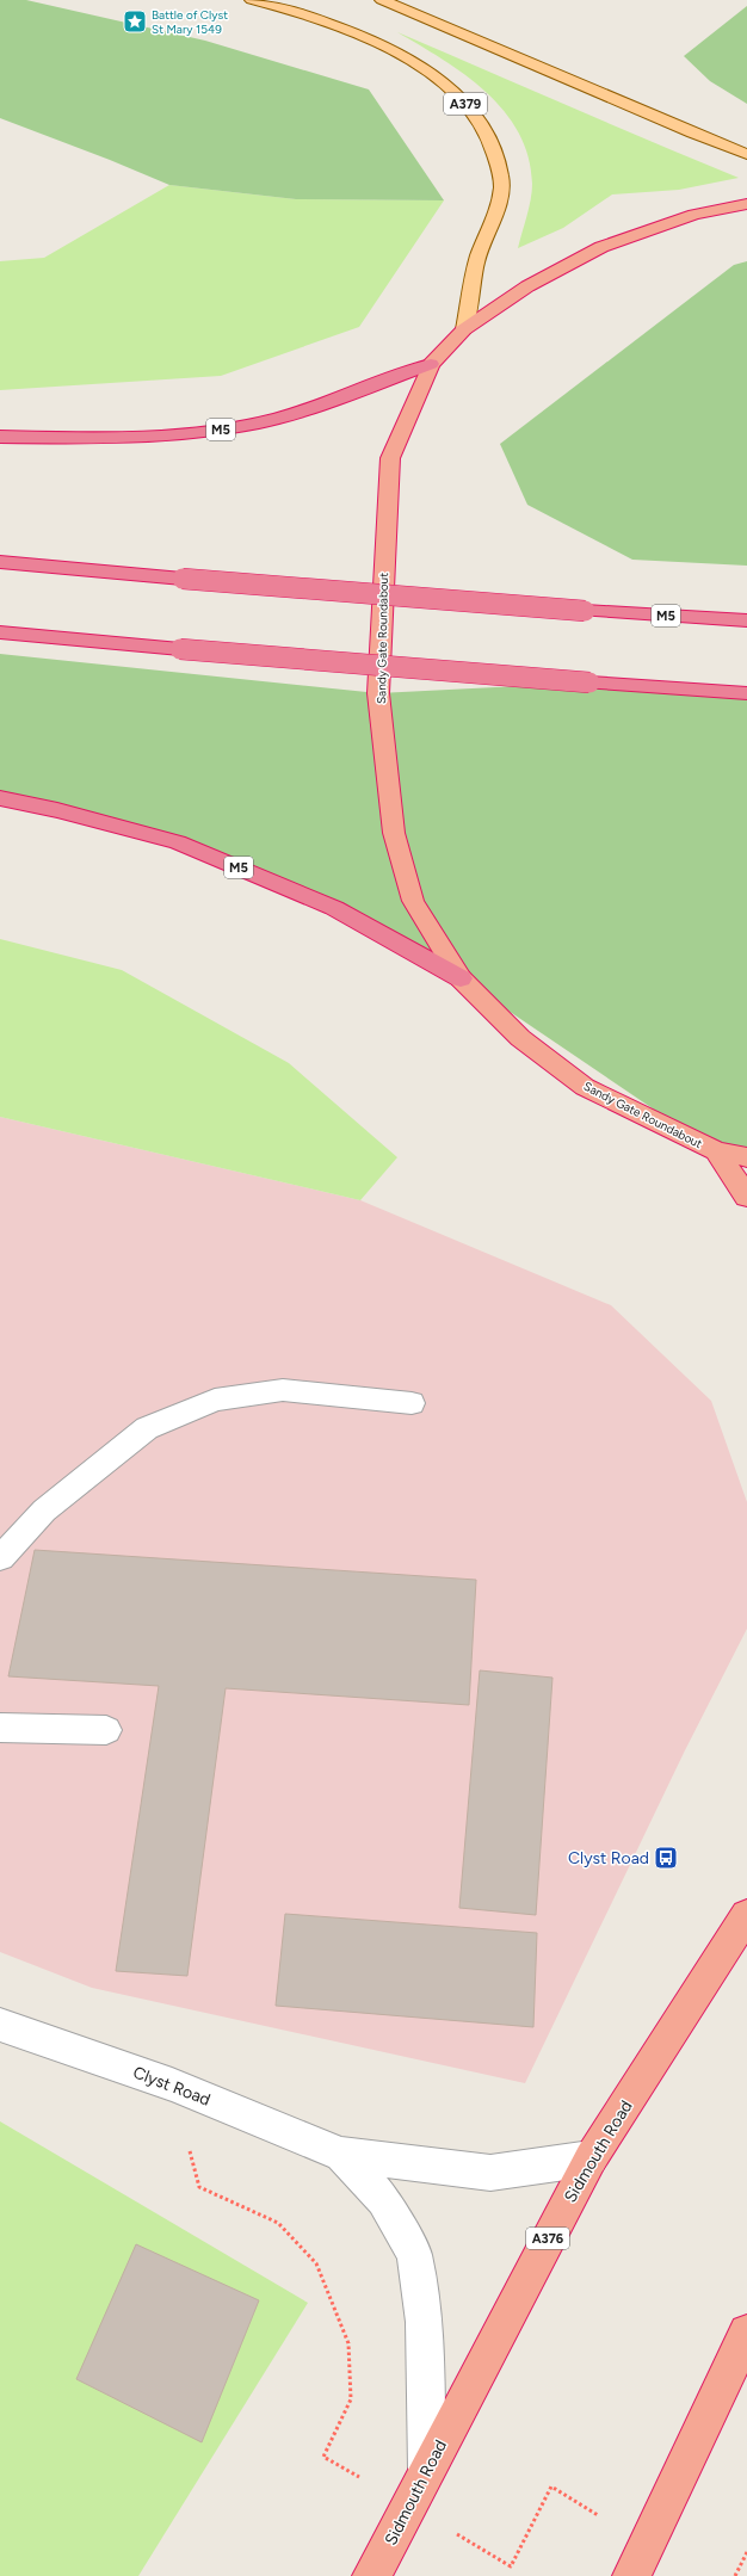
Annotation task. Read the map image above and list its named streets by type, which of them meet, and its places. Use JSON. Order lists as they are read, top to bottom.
{
  "streets": {
    "highway": [
      "M5",
      "Sandy Gate Roundabout",
      "Sidmouth Road",
      "A376"
    ],
    "main road": ["A379"],
    "street": ["Clyst Road"]
  },
  "crossings": [
    ["A379", "Sandy Gate Roundabout"],
    ["M5", "Sandy Gate Roundabout"],
    ["Clyst Road", "Sidmouth Road"]
  ],
  "places": {
    "place": ["Battle of Clyst St Mary 1549"],
    "bus stop": ["Clyst Road"]
  }
}
